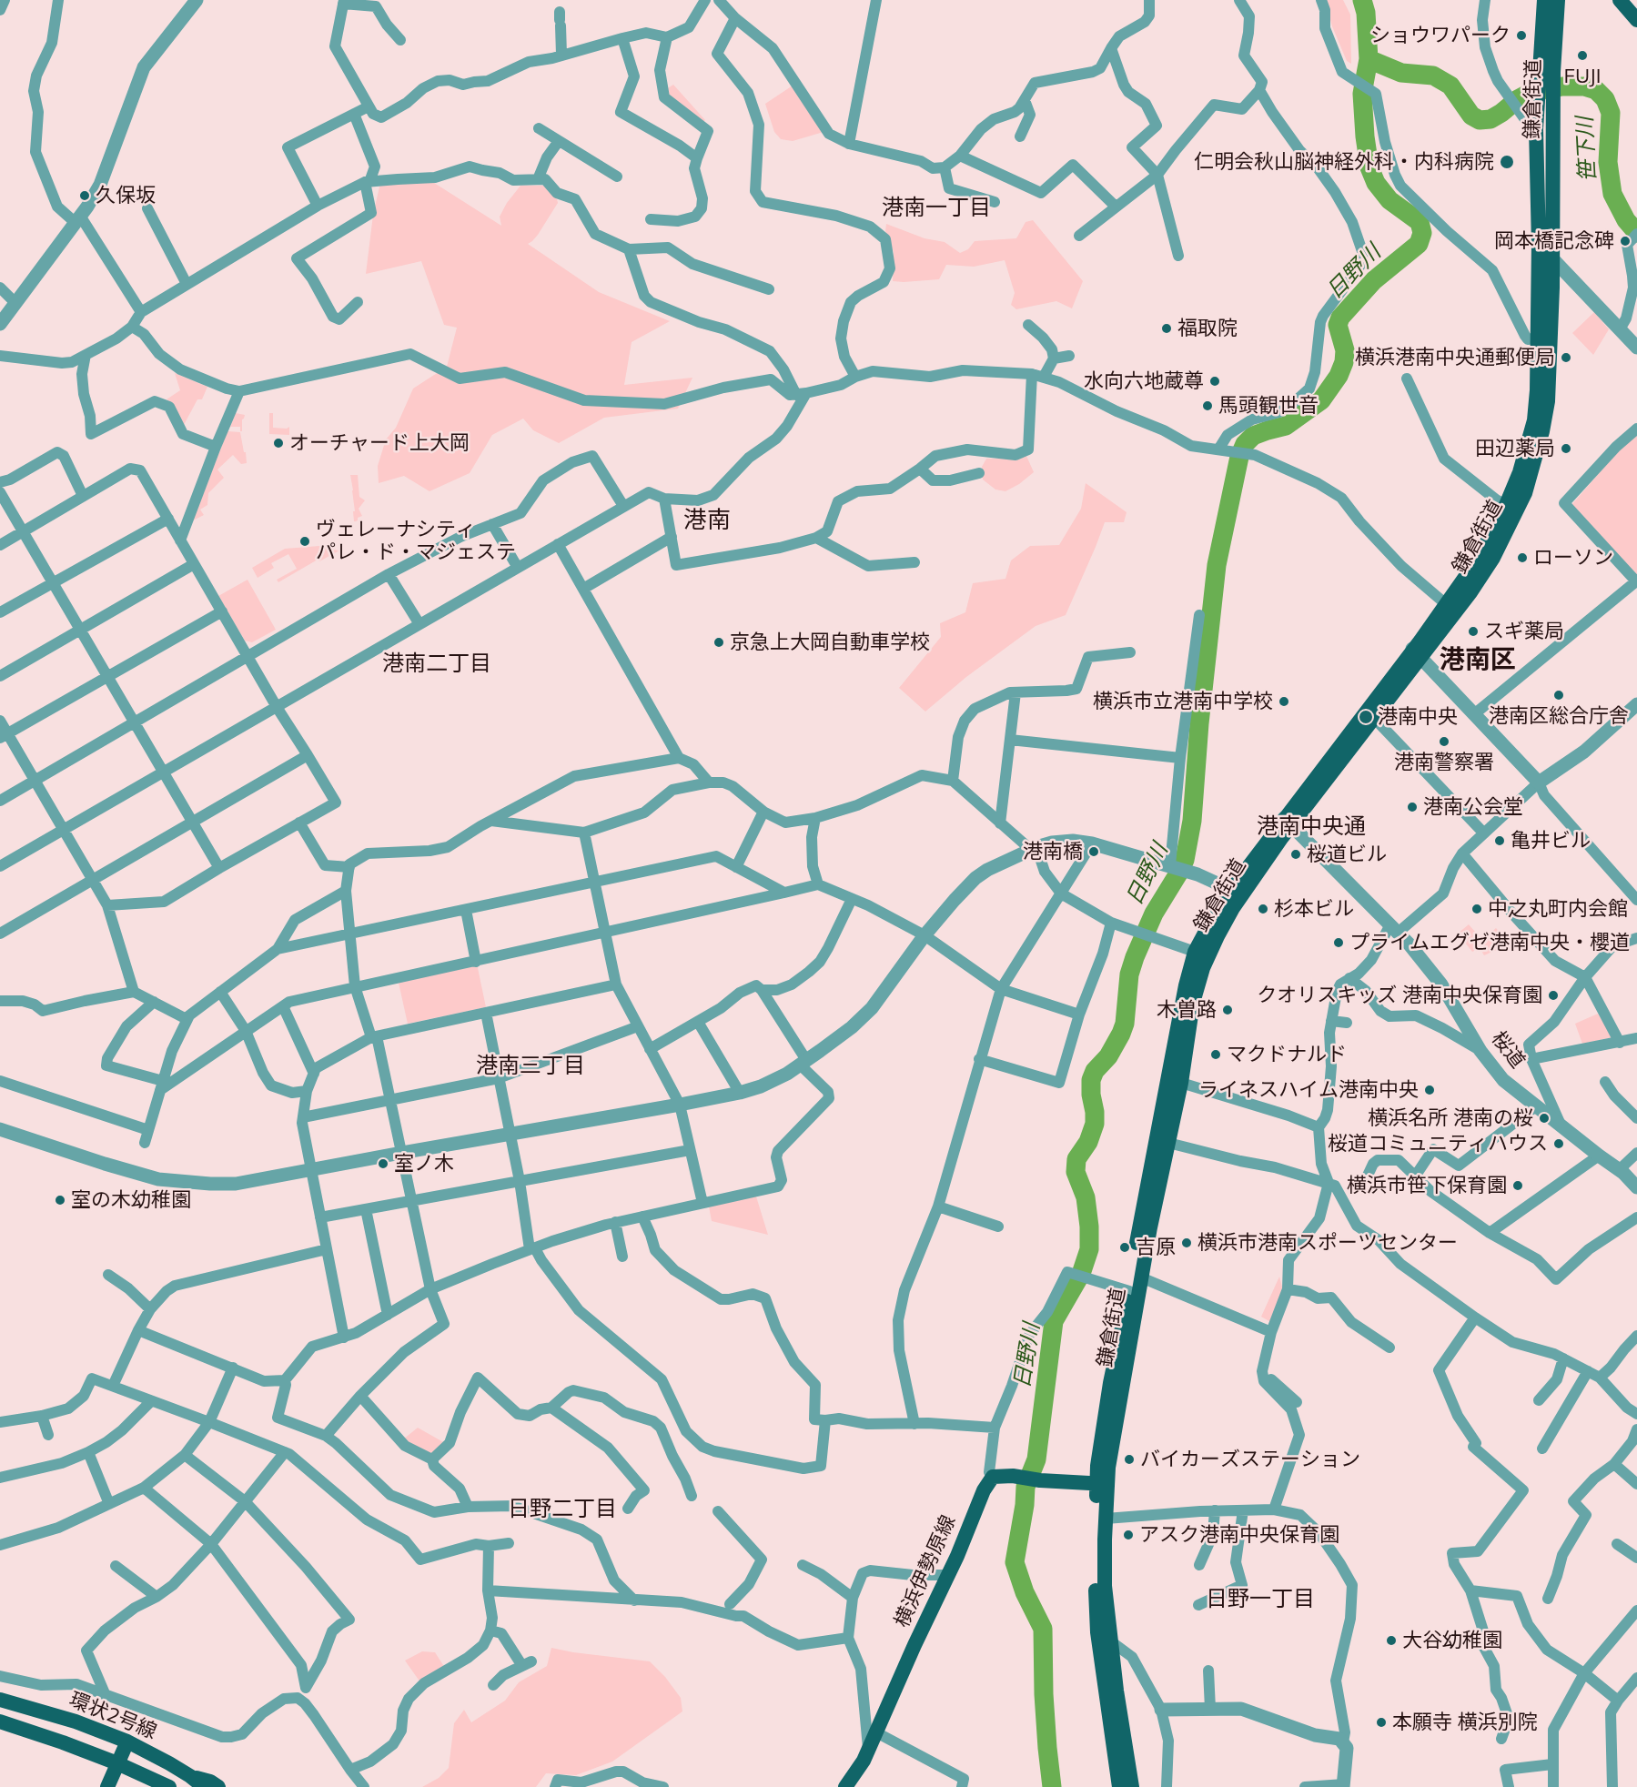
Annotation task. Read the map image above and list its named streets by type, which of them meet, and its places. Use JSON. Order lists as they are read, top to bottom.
{
  "streets": {
    "main road": ["鎌倉街道", "横浜伊勢原線", "環状2号線"],
    "street": ["桜道"]
  },
  "crossings": [
    ["鎌倉街道", "桜道"]
  ],
  "districts": [
    "港南一丁目",
    "港南",
    "港南区",
    "港南二丁目",
    "港南中央通",
    "港南三丁目",
    "日野二丁目",
    "日野一丁目"
  ],
  "water": ["笹下川", "日野川"],
  "places": [
    "ショウワパーク",
    "FUJI",
    "仁明会秋山脳神経外科・内科病院",
    "久保坂",
    "岡本橋記念碑",
    "福取院",
    "横浜港南中央通郵便局",
    "水向六地蔵尊",
    "馬頭観世音",
    "オーチャード上大岡",
    "田辺薬局",
    "ヴェレーナシティ パレ・ド・マジェステ",
    "ローソン",
    "スギ薬局",
    "京急上大岡自動車学校",
    "港南区総合庁舎",
    "横浜市立港南中学校",
    "港南中央",
    "港南警察署",
    "港南公会堂",
    "亀井ビル",
    "港南橋",
    "桜道ビル",
    "杉本ビル",
    "中之丸町内会館",
    "プライムエグゼ港南中央・櫻道",
    "クオリスキッズ 港南中央保育園",
    "木曽路",
    "マクドナルド",
    "ライネスハイム港南中央",
    "横浜名所 港南の桜",
    "桜道コミュニティハウス",
    "室ノ木",
    "横浜市笹下保育園",
    "室の木幼稚園",
    "横浜市港南スポーツセンター",
    "吉原",
    "バイカーズステーション",
    "アスク港南中央保育園",
    "大谷幼稚園",
    "本願寺 横浜別院"
  ]
}
